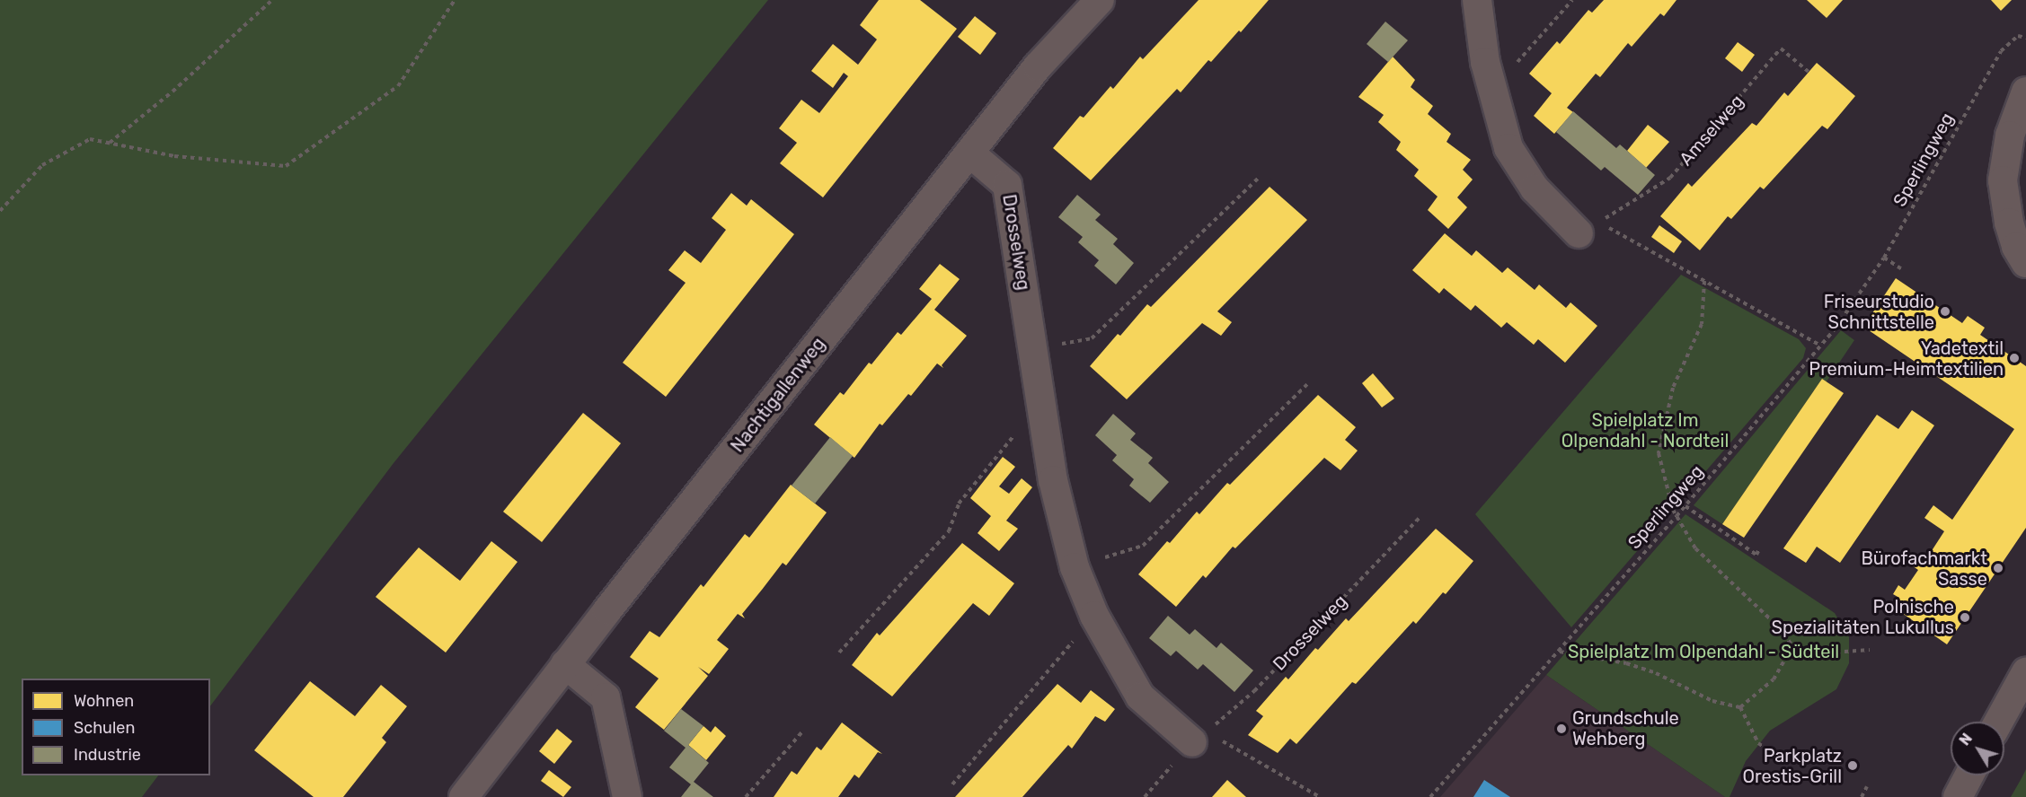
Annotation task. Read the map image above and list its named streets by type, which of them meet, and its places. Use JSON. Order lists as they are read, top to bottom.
{
  "streets": {
    "street": ["Drosselweg", "Nachtigallenweg"],
    "path": ["Amselweg", "Sperlingweg"]
  },
  "crossings": [
    ["Amselweg", "Sperlingweg"],
    ["Drosselweg", "Nachtigallenweg"]
  ],
  "parks": ["Spielplatz Im Olpendahl - Nordteil", "Spielplatz Im Olpendahl - Südteil"],
  "places": [
    "Friseurstudio Schnittstelle",
    "Yadetextil Premium-Heimtextilien",
    "Bürofachmarkt Sasse",
    "Polnische Spezialitäten Lukullus",
    "Grundschule Wehberg",
    "Parkplatz Orestis-Grill"
  ],
  "legend": ["Wohnen", "Schulen", "Industrie"],
  "north": "top left"
}
